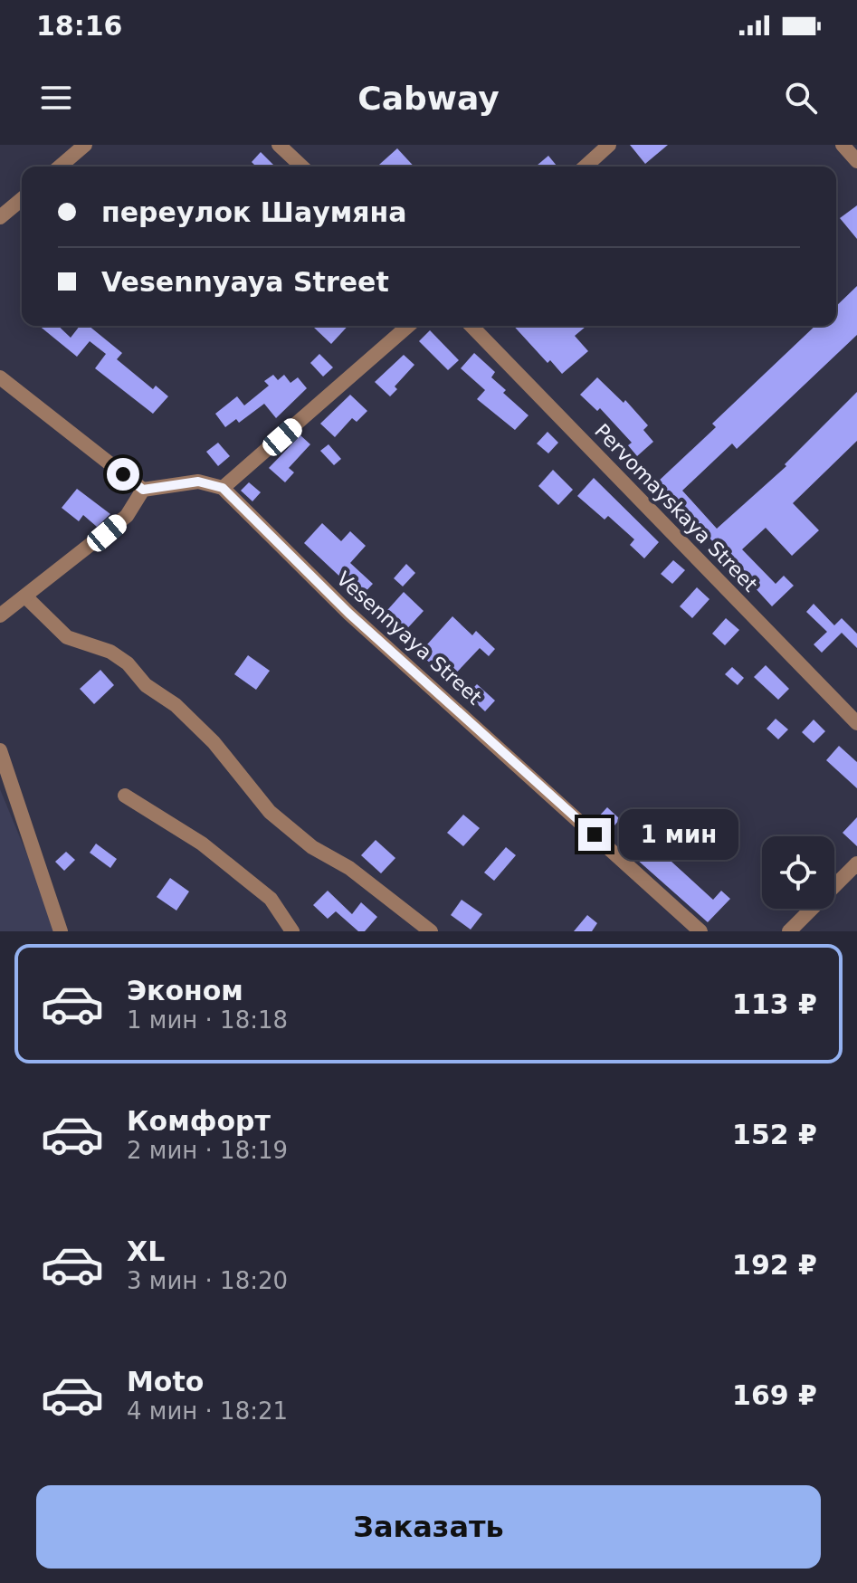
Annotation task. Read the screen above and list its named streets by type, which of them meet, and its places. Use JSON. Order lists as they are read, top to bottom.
{
  "streets": {
    "street": ["Pervomayskaya Street", "Vesennyaya Street"]
  },
  "page": {
    "status": "18:16",
    "header": "Cabway",
    "banner": ["переулок Шаумяна", "Vesennyaya Street"],
    "bubble": "1 мин",
    "list": [
      {
        "name": "Эконом",
        "note": "1 мин · 18:18",
        "value": "113 ₽"
      },
      {
        "name": "Комфорт",
        "note": "2 мин · 18:19",
        "value": "152 ₽"
      },
      {
        "name": "XL",
        "note": "3 мин · 18:20",
        "value": "192 ₽"
      },
      {
        "name": "Moto",
        "note": "4 мин · 18:21",
        "value": "169 ₽"
      }
    ],
    "buttons": "Заказать"
  }
}
